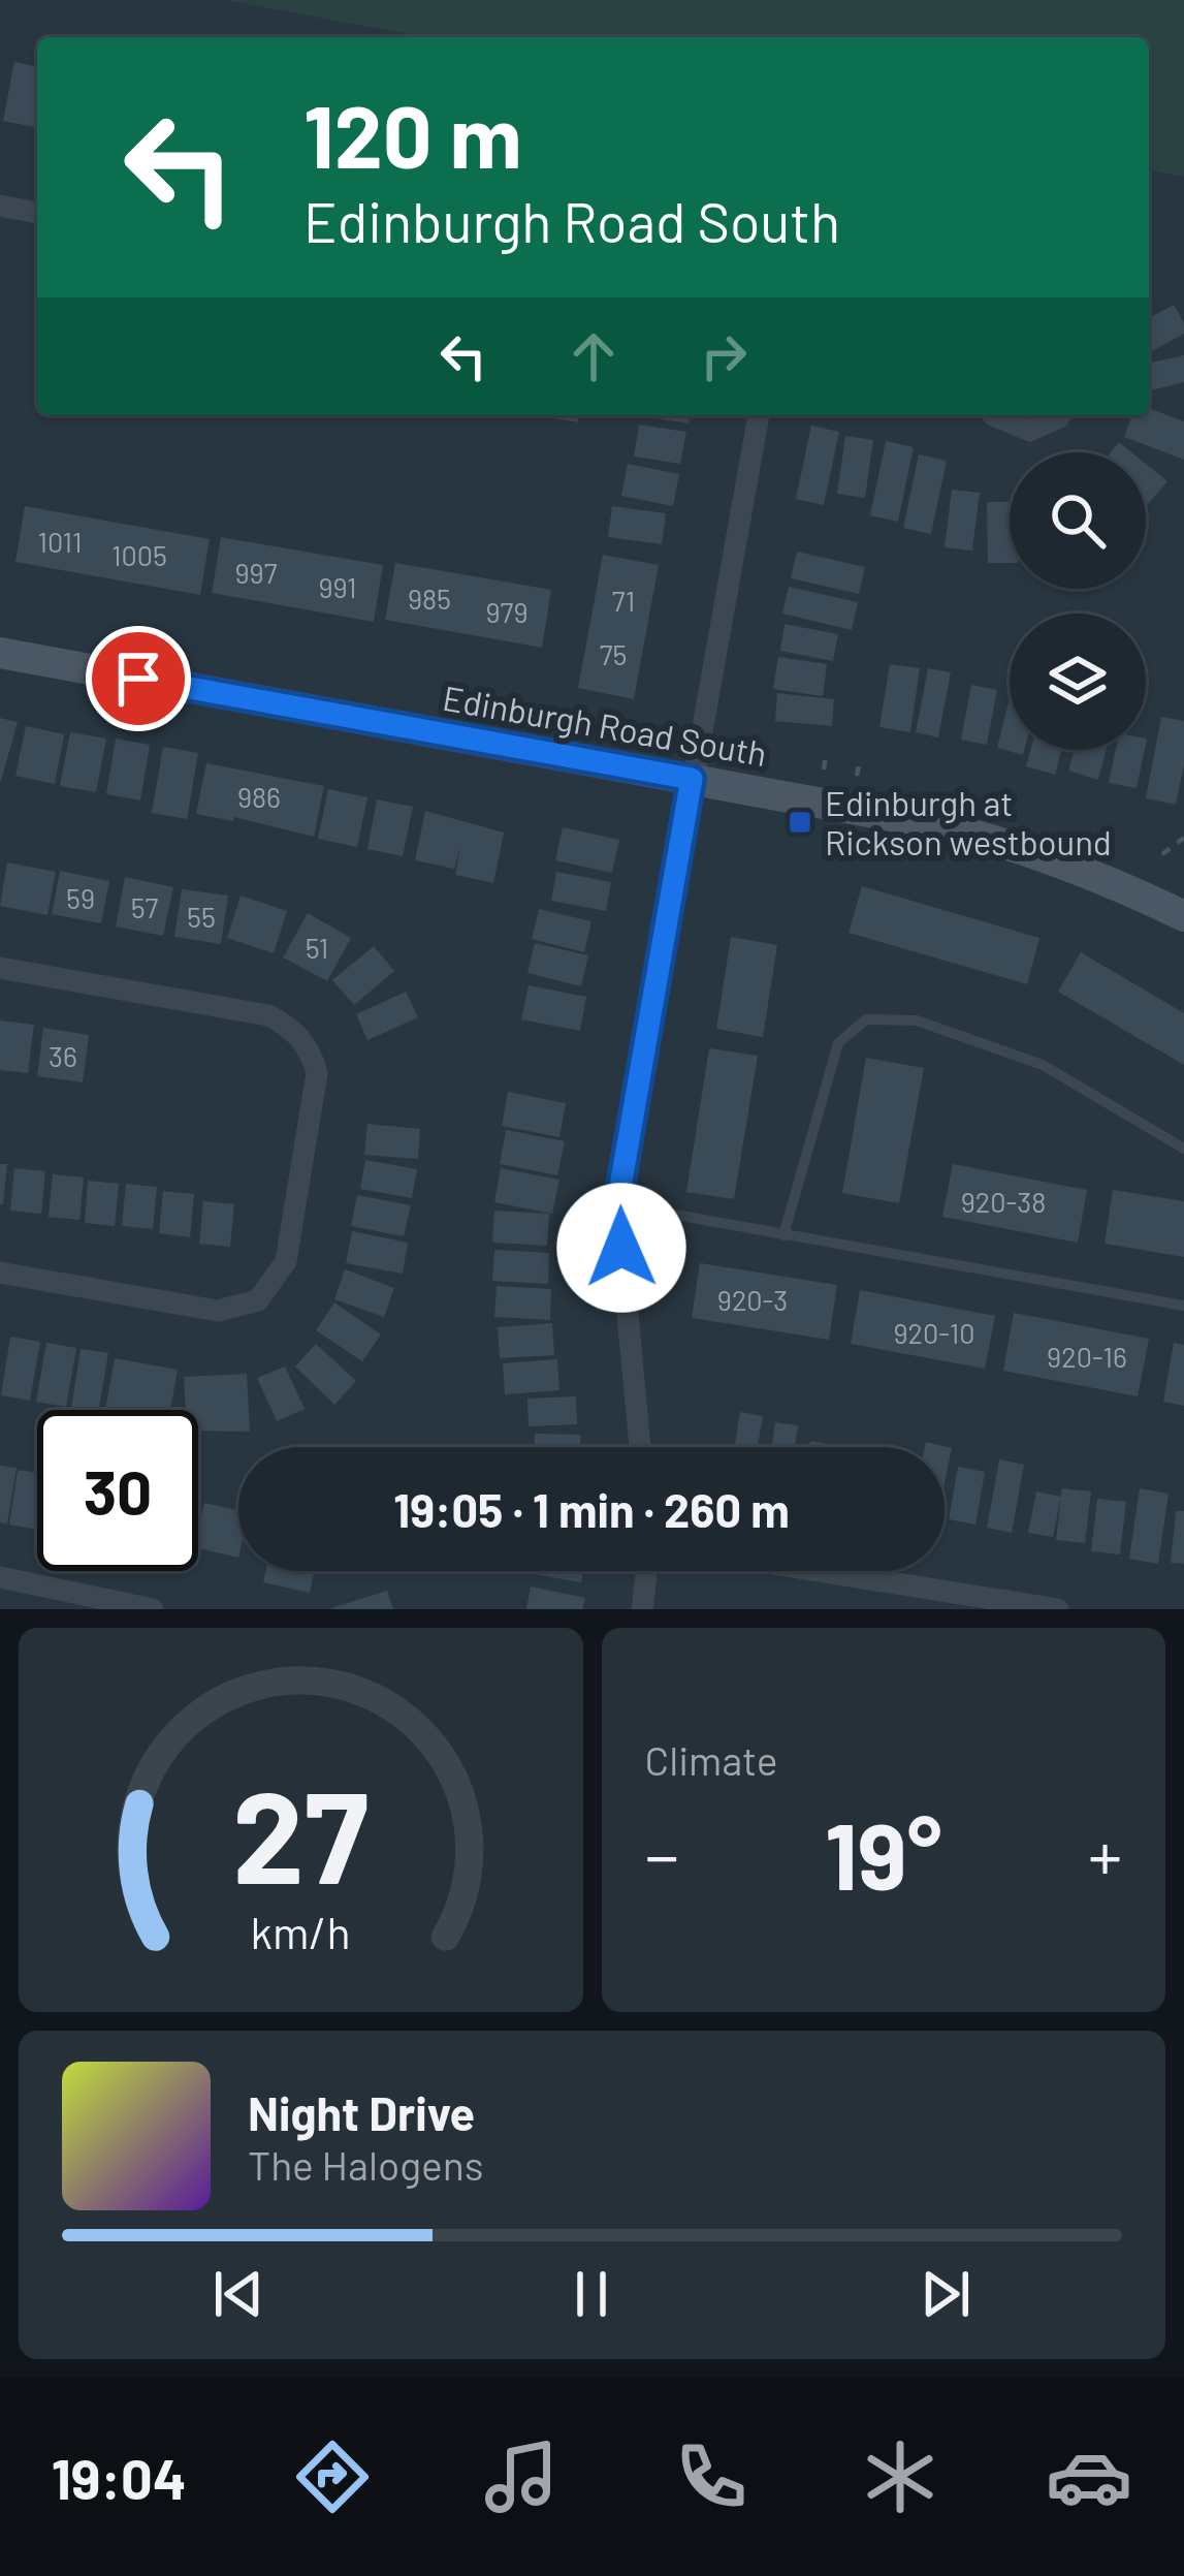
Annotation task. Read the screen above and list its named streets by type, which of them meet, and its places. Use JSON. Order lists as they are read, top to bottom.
{
  "streets": {
    "main road": ["Edinburgh Road South"]
  },
  "places": {
    "transit": ["Edinburgh at Rickson westbound"]
  },
  "house_numbers": [
    "1011",
    "1005",
    "997",
    "991",
    "985",
    "71",
    "979",
    "75",
    "986",
    "59",
    "57",
    "55",
    "51",
    "36",
    "920-38",
    "920-3",
    "920-10",
    "920-16"
  ],
  "page": {
    "turn": ["120 m", "Edinburgh Road South"],
    "limit": "30",
    "trip": "19:05 · 1 min · 260 m",
    "tile": "Climate",
    "heat": ["−", "19°", "+"],
    "song": ["Night Drive", "The Halogens"],
    "tabs": "19:04",
    "gauge": ["27", "km/h"]
  }
}
